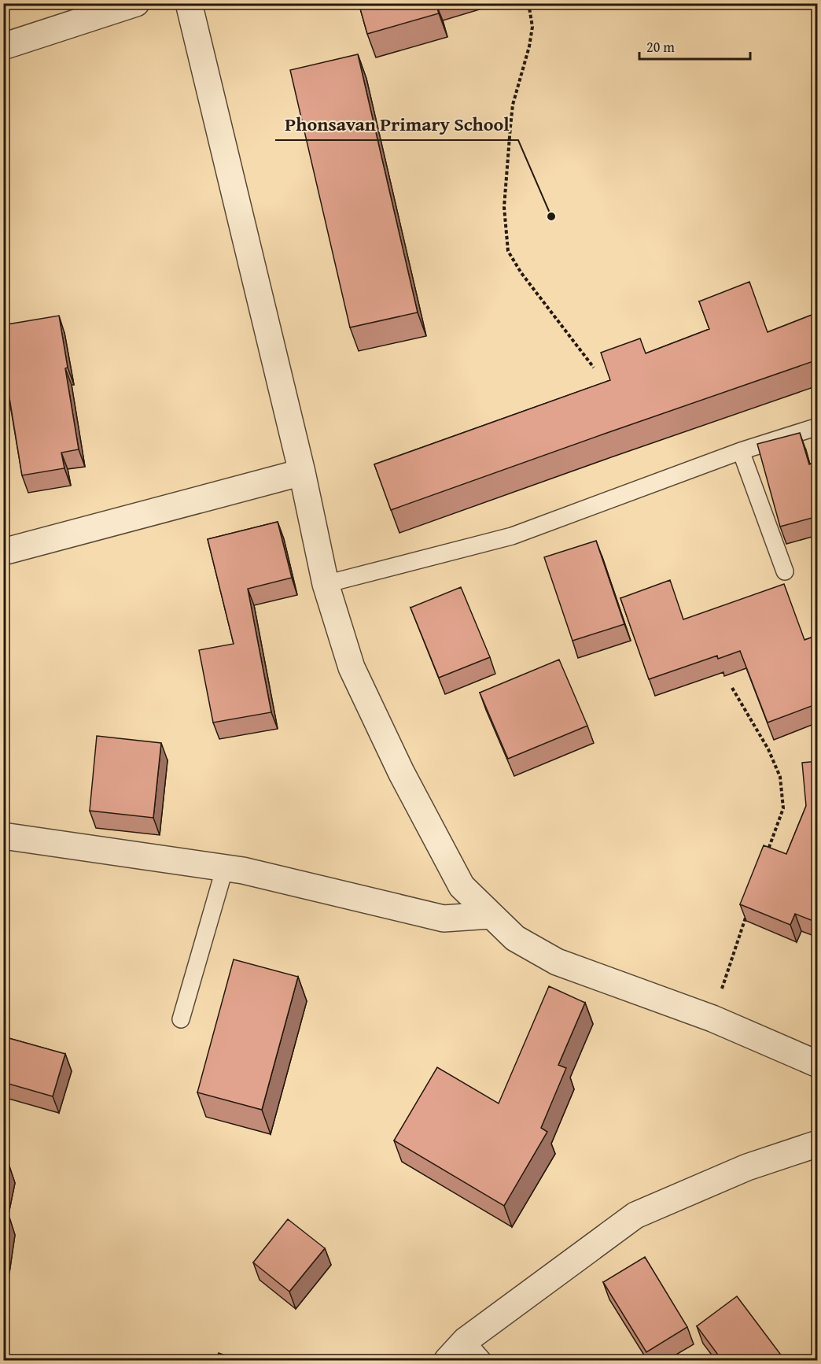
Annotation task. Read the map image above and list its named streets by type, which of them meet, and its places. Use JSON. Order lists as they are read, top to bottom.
{
  "places": ["Phonsavan Primary School"],
  "scale_bar": "20 m"
}
